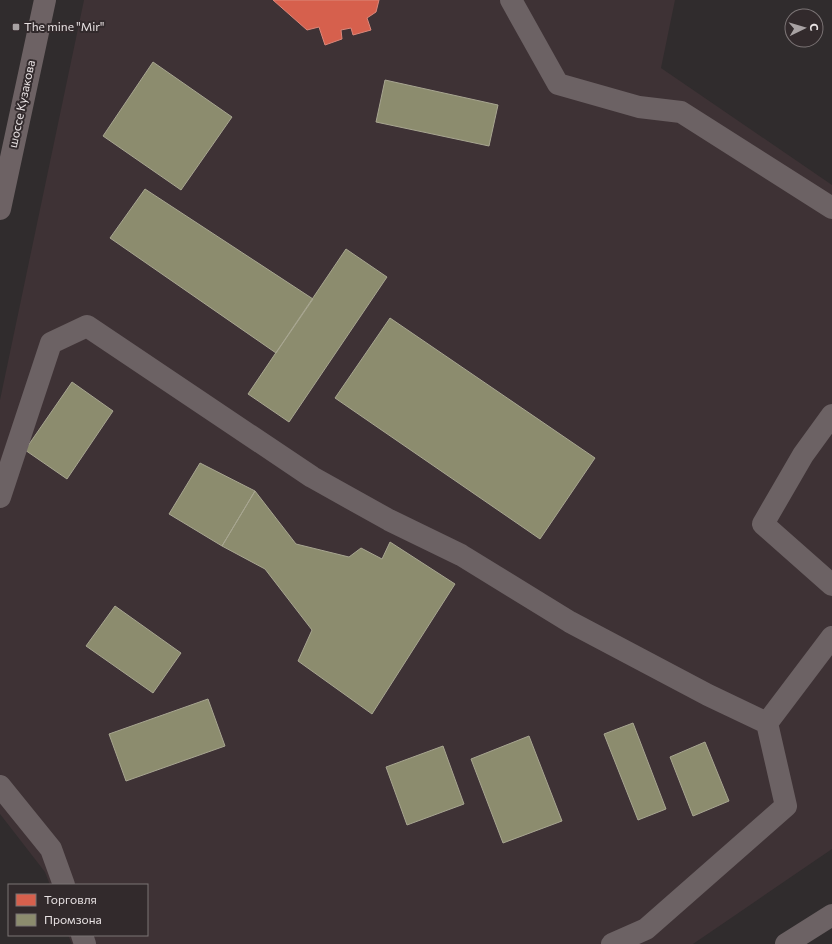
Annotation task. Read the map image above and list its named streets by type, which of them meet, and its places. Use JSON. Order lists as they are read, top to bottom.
{
  "streets": {
    "main road": ["шоссе Кузакова"]
  },
  "places": {
    "transit": ["The mine \"Mir\""]
  },
  "legend": ["Торговля", "Промзона"],
  "north": "right"
}
